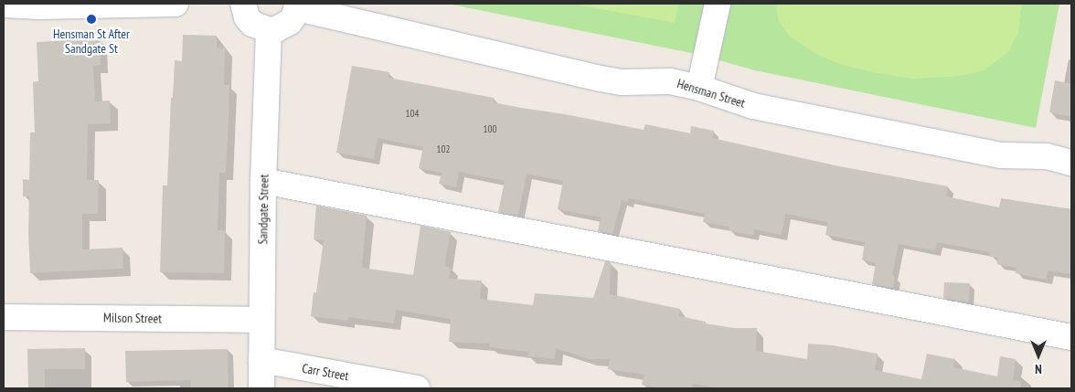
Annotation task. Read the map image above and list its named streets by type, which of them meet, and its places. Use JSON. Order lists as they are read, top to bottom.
{
  "streets": {
    "street": [
      "Hensman Street",
      "Sandgate Street",
      "Milson Street",
      "Carr Street"
    ]
  },
  "crossings": [
    ["Sandgate Street", "Milson Street"],
    ["Sandgate Street", "Carr Street"]
  ],
  "places": ["Hensman St After Sandgate St"],
  "house_numbers": ["104", "100", "102"],
  "north": "bottom"
}
